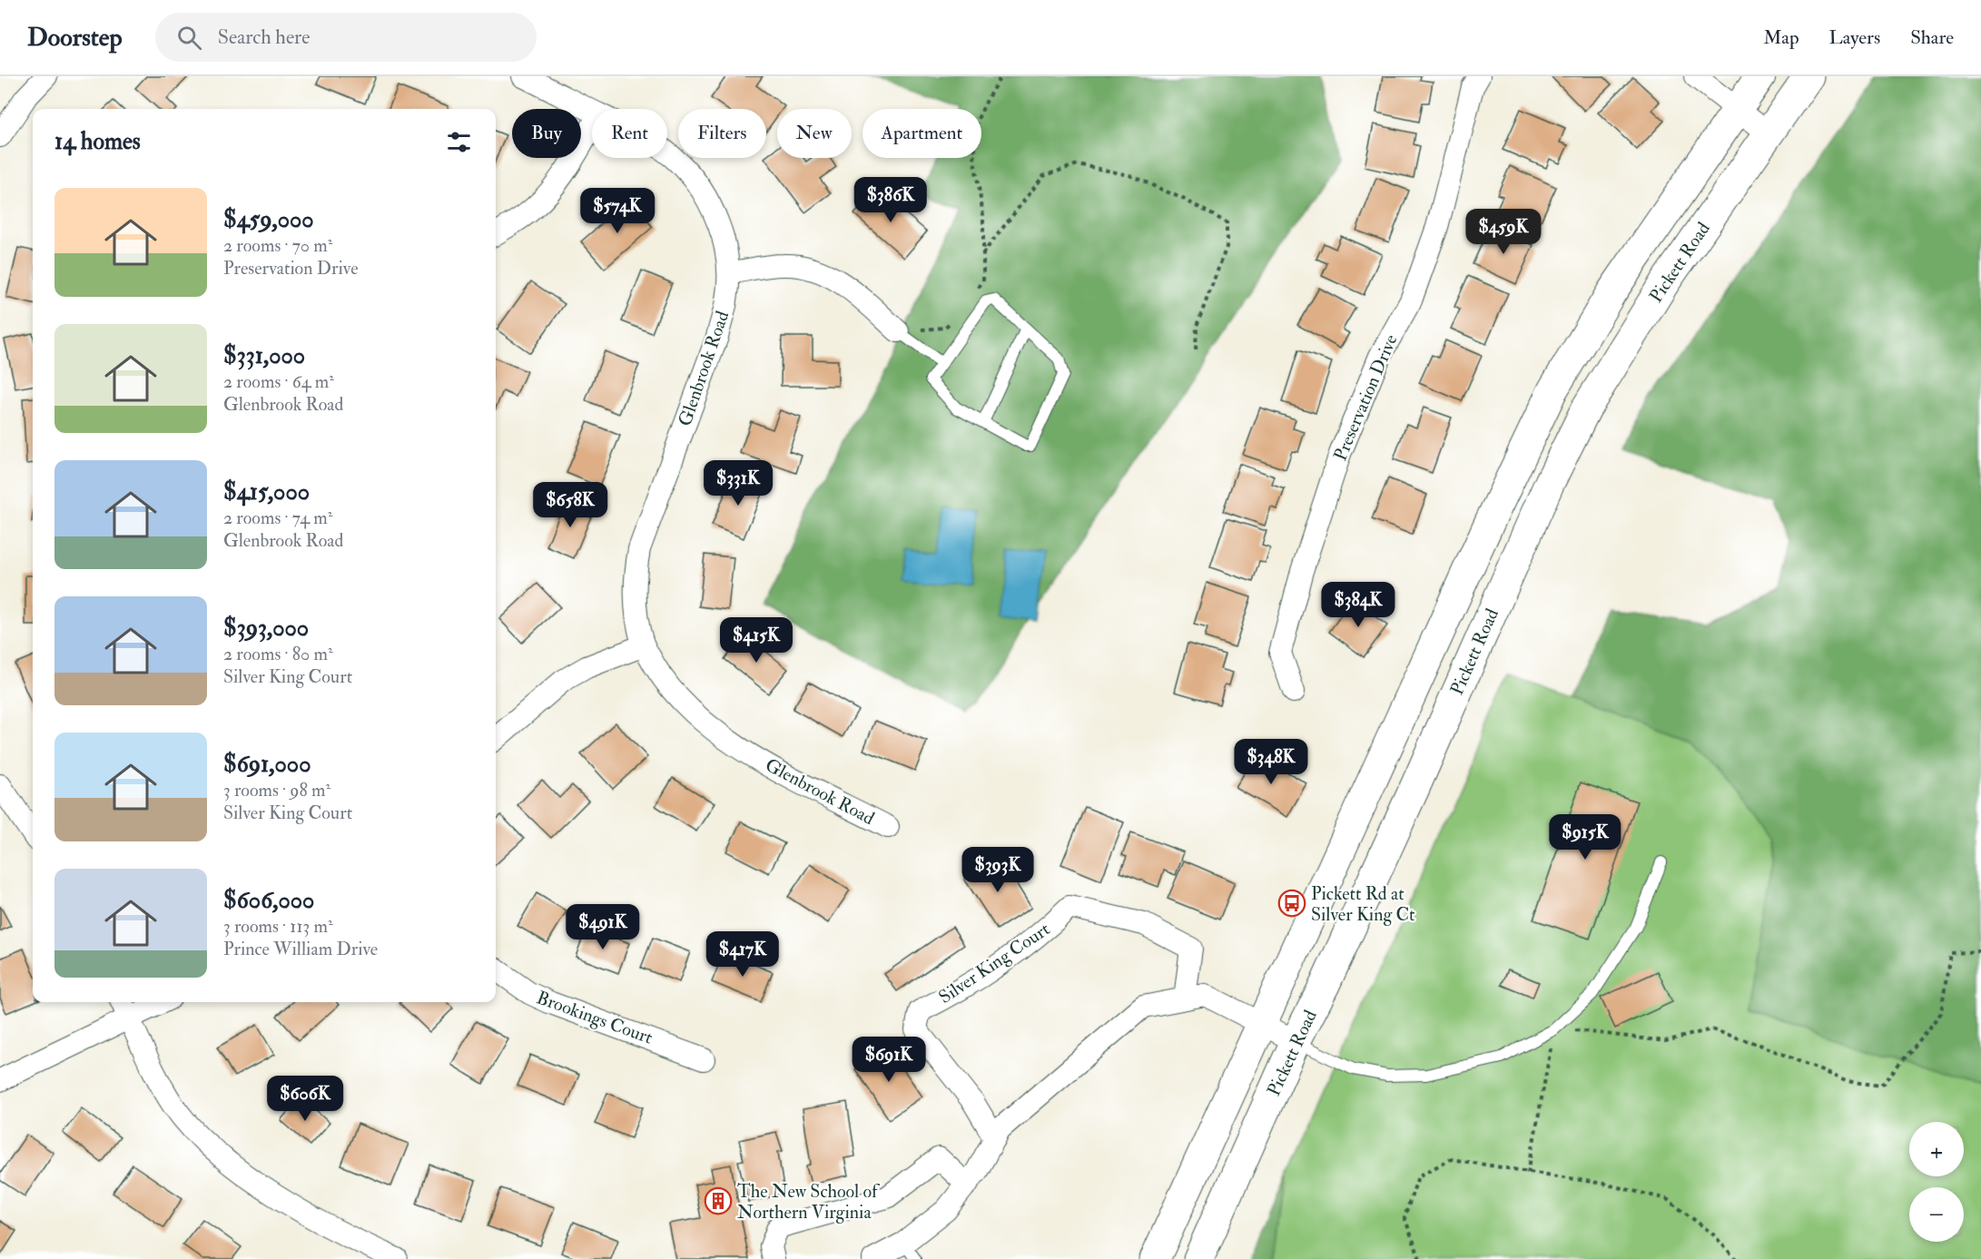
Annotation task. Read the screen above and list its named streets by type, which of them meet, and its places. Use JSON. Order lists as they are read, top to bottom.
{
  "streets": {
    "main road": ["Pickett Road"],
    "street": [
      "Glenbrook Road",
      "Preservation Drive",
      "Silver King Court",
      "Brookings Court"
    ]
  },
  "places": {
    "bus stop": ["Pickett Rd at Silver King Ct"],
    "building": ["The New School of Northern Virginia"]
  },
  "page": {
    "header": "Doorstep",
    "search": "Search here",
    "nav": ["Map", "Layers", "Share"],
    "chip": [
      "Buy",
      "Rent",
      "Filters",
      "New",
      "Apartment"
    ],
    "heading": "14 homes",
    "list": [
      {
        "name": "$459,000",
        "note": "2 rooms · 70 m² · Preservation Drive"
      },
      {
        "name": "$331,000",
        "note": "2 rooms · 64 m² · Glenbrook Road"
      },
      {
        "name": "$415,000",
        "note": "2 rooms · 74 m² · Glenbrook Road"
      },
      {
        "name": "$393,000",
        "note": "2 rooms · 80 m² · Silver King Court"
      },
      {
        "name": "$691,000",
        "note": "3 rooms · 98 m² · Silver King Court"
      },
      {
        "name": "$606,000",
        "note": "3 rooms · 113 m² · Prince William Drive"
      }
    ],
    "price": [
      "$386K",
      "$574K",
      "$459K",
      "$331K",
      "$658K",
      "$384K",
      "$415K",
      "$348K",
      "$915K",
      "$393K",
      "$491K",
      "$417K",
      "$691K",
      "$606K"
    ],
    "map_buttons": ["+", "−"]
  }
}
